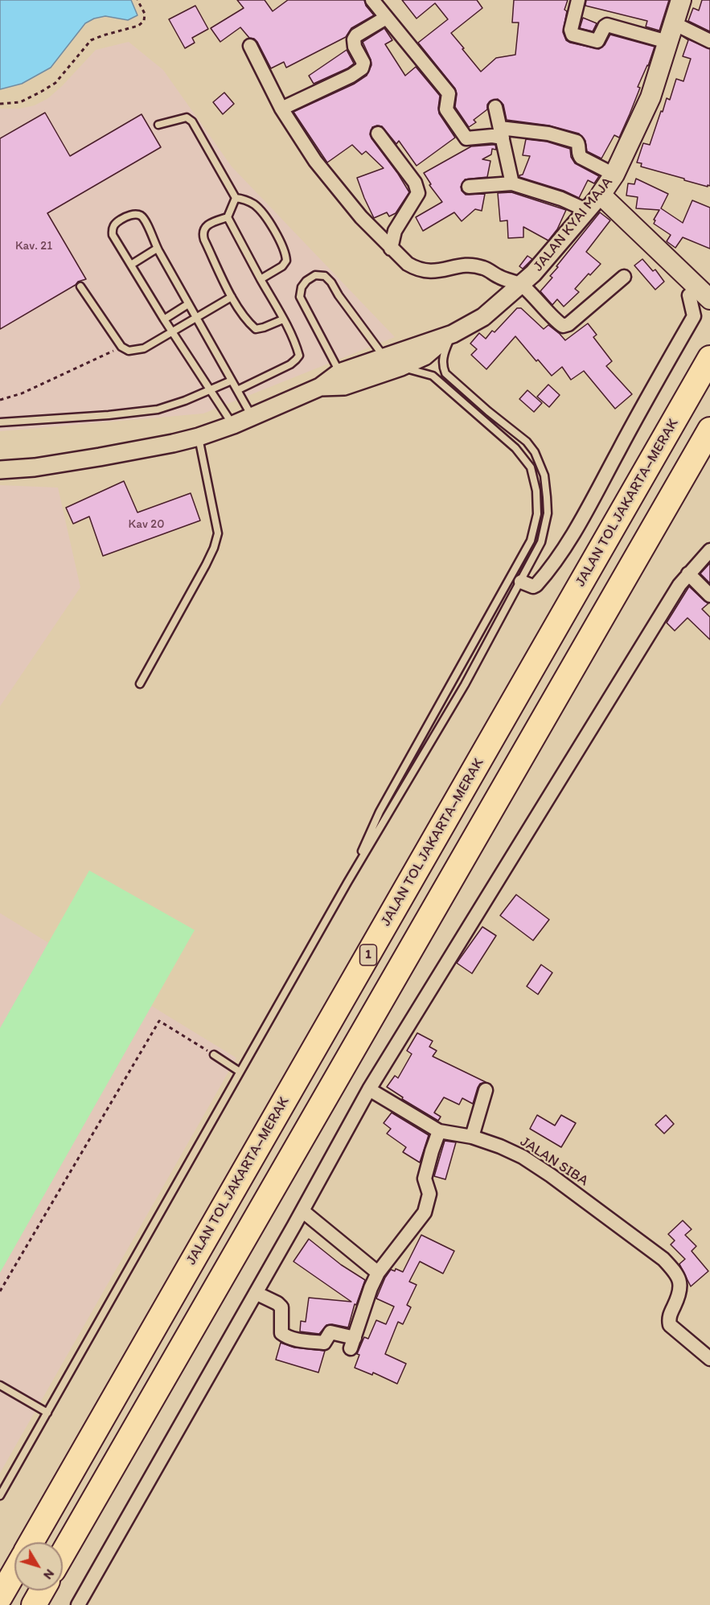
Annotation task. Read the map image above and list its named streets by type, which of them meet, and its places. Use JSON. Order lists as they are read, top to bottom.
{
  "streets": {
    "highway": ["JALAN TOL JAKARTA–MERAK", "1"],
    "main road": ["JALAN KYAI MAJA"],
    "street": ["JALAN SIBA"]
  },
  "house_numbers": ["Kav. 21", "Kav 20"],
  "north": "bottom right"
}
